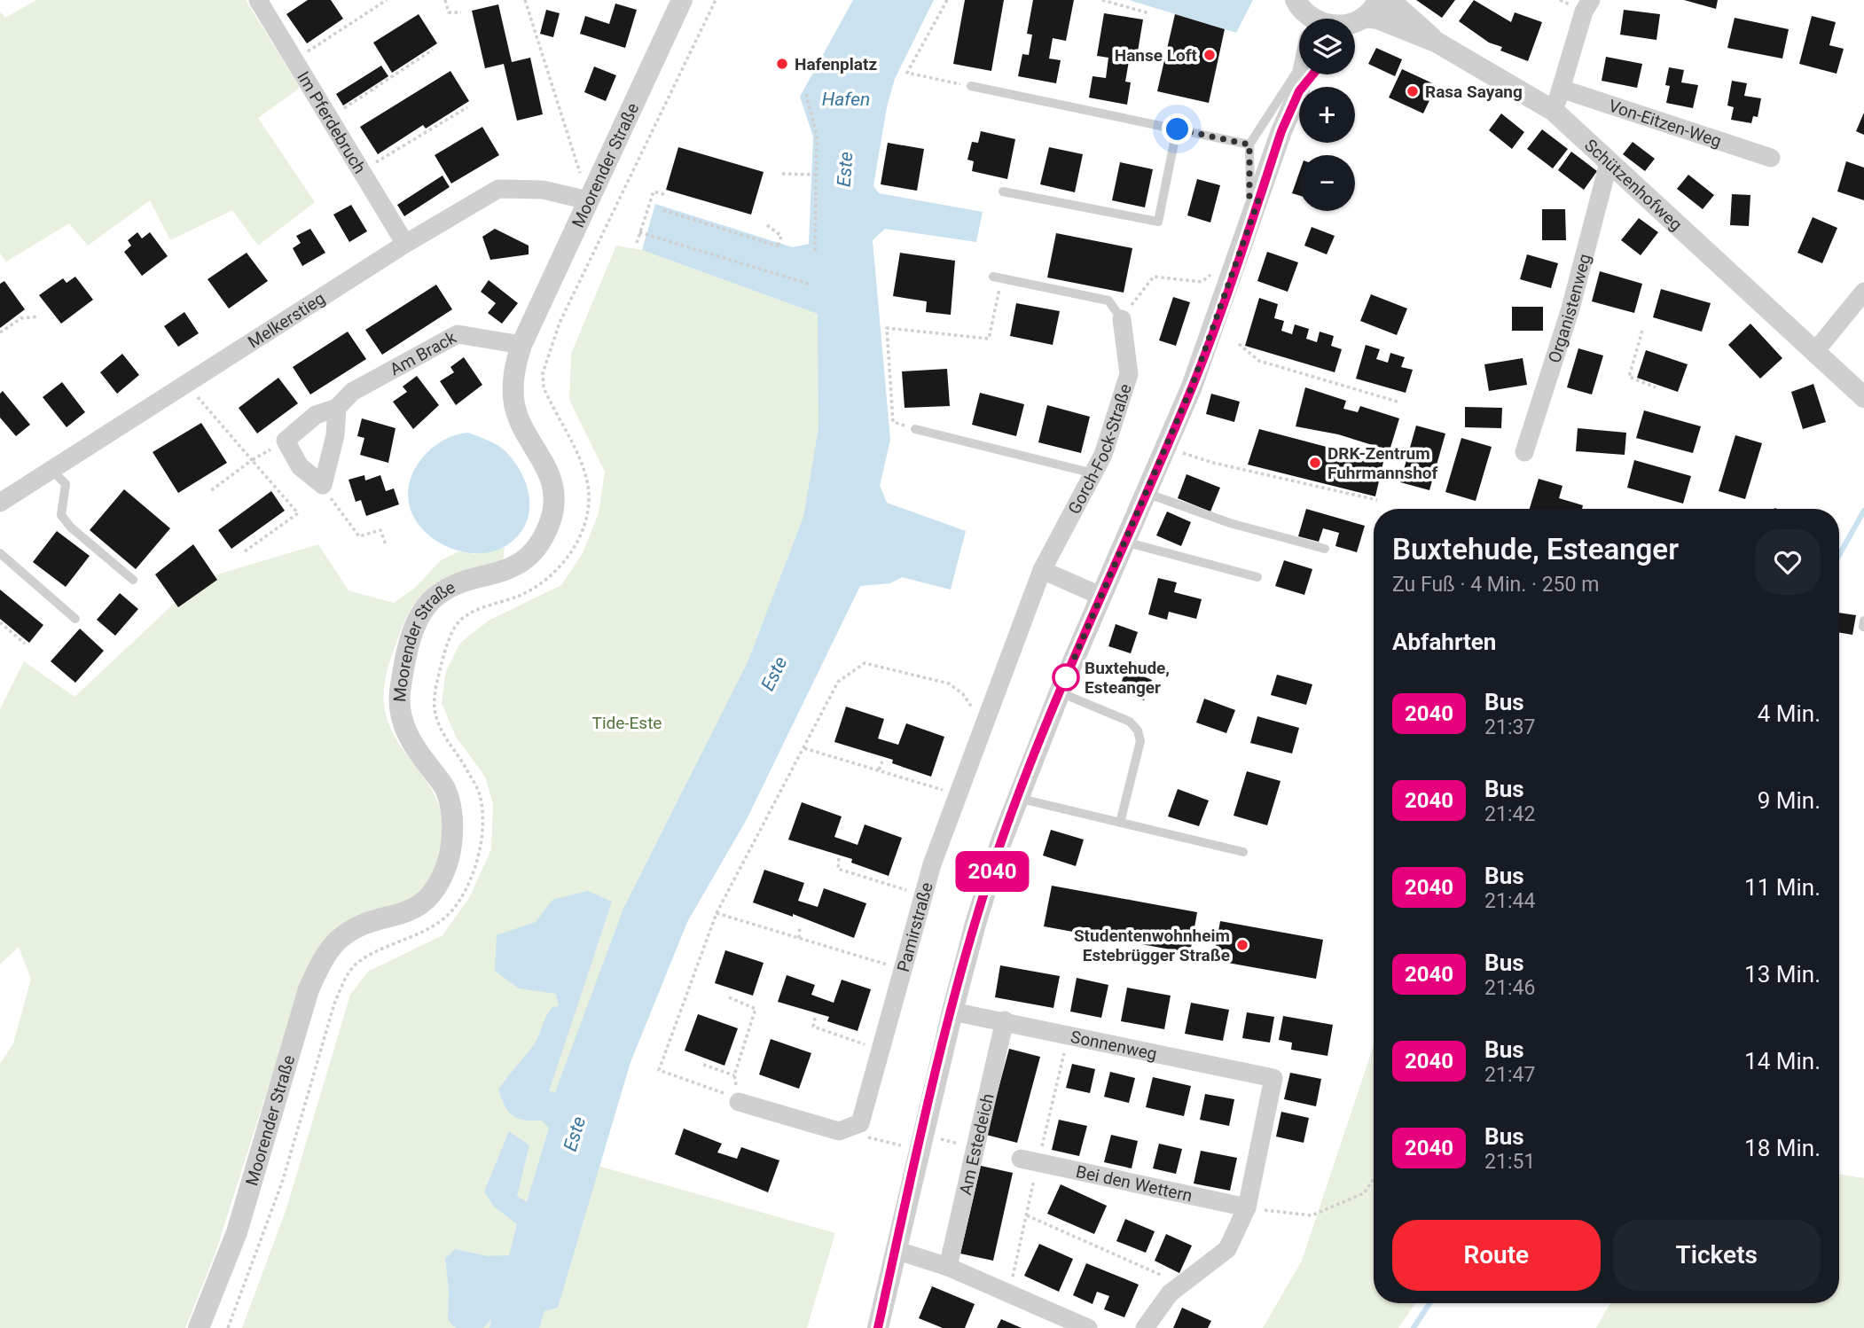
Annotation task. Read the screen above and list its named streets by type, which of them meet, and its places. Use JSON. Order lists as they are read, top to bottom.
{
  "streets": {
    "street": [
      "Im Pferdebruch",
      "Von-Eitzen-Weg",
      "Moorender Straße",
      "Schützenhofweg",
      "Organistenweg",
      "Melkerstieg",
      "Am Brack",
      "Gorch-Fock-Straße",
      "Pamirstraße",
      "Sonnenweg",
      "Am Estedeich",
      "Bei den Wettern"
    ]
  },
  "crossings": [
    ["Im Pferdebruch", "Melkerstieg"],
    ["Moorender Straße", "Melkerstieg"],
    ["Moorender Straße", "Am Brack"],
    ["Schützenhofweg", "Organistenweg"],
    ["Gorch-Fock-Straße", "Pamirstraße"],
    ["Sonnenweg", "Am Estedeich"],
    ["Sonnenweg", "Bei den Wettern"]
  ],
  "water": ["Hafen", "Este"],
  "parks": ["Tide-Este"],
  "places": [
    "Hanse Loft",
    "Hafenplatz",
    "Rasa Sayang",
    "DRK-Zentrum Fuhrmannshof",
    "Buxtehude, Esteanger",
    "Studentenwohnheim Estebrügger Straße"
  ],
  "lines": ["bus line 2040"],
  "page": {
    "on_map": "2040",
    "map_buttons": ["+", "−"],
    "heading": [
      ["Buxtehude, Esteanger", "Zu Fuß · 4 Min. · 250 m"],
      "Abfahrten"
    ],
    "list": [
      {
        "mark": "2040",
        "name": "Bus",
        "note": "21:37",
        "value": "4 Min."
      },
      {
        "mark": "2040",
        "name": "Bus",
        "note": "21:42",
        "value": "9 Min."
      },
      {
        "mark": "2040",
        "name": "Bus",
        "note": "21:44",
        "value": "11 Min."
      },
      {
        "mark": "2040",
        "name": "Bus",
        "note": "21:46",
        "value": "13 Min."
      },
      {
        "mark": "2040",
        "name": "Bus",
        "note": "21:47",
        "value": "14 Min."
      },
      {
        "mark": "2040",
        "name": "Bus",
        "note": "21:51",
        "value": "18 Min."
      }
    ],
    "buttons": ["Route", "Tickets"]
  }
}
